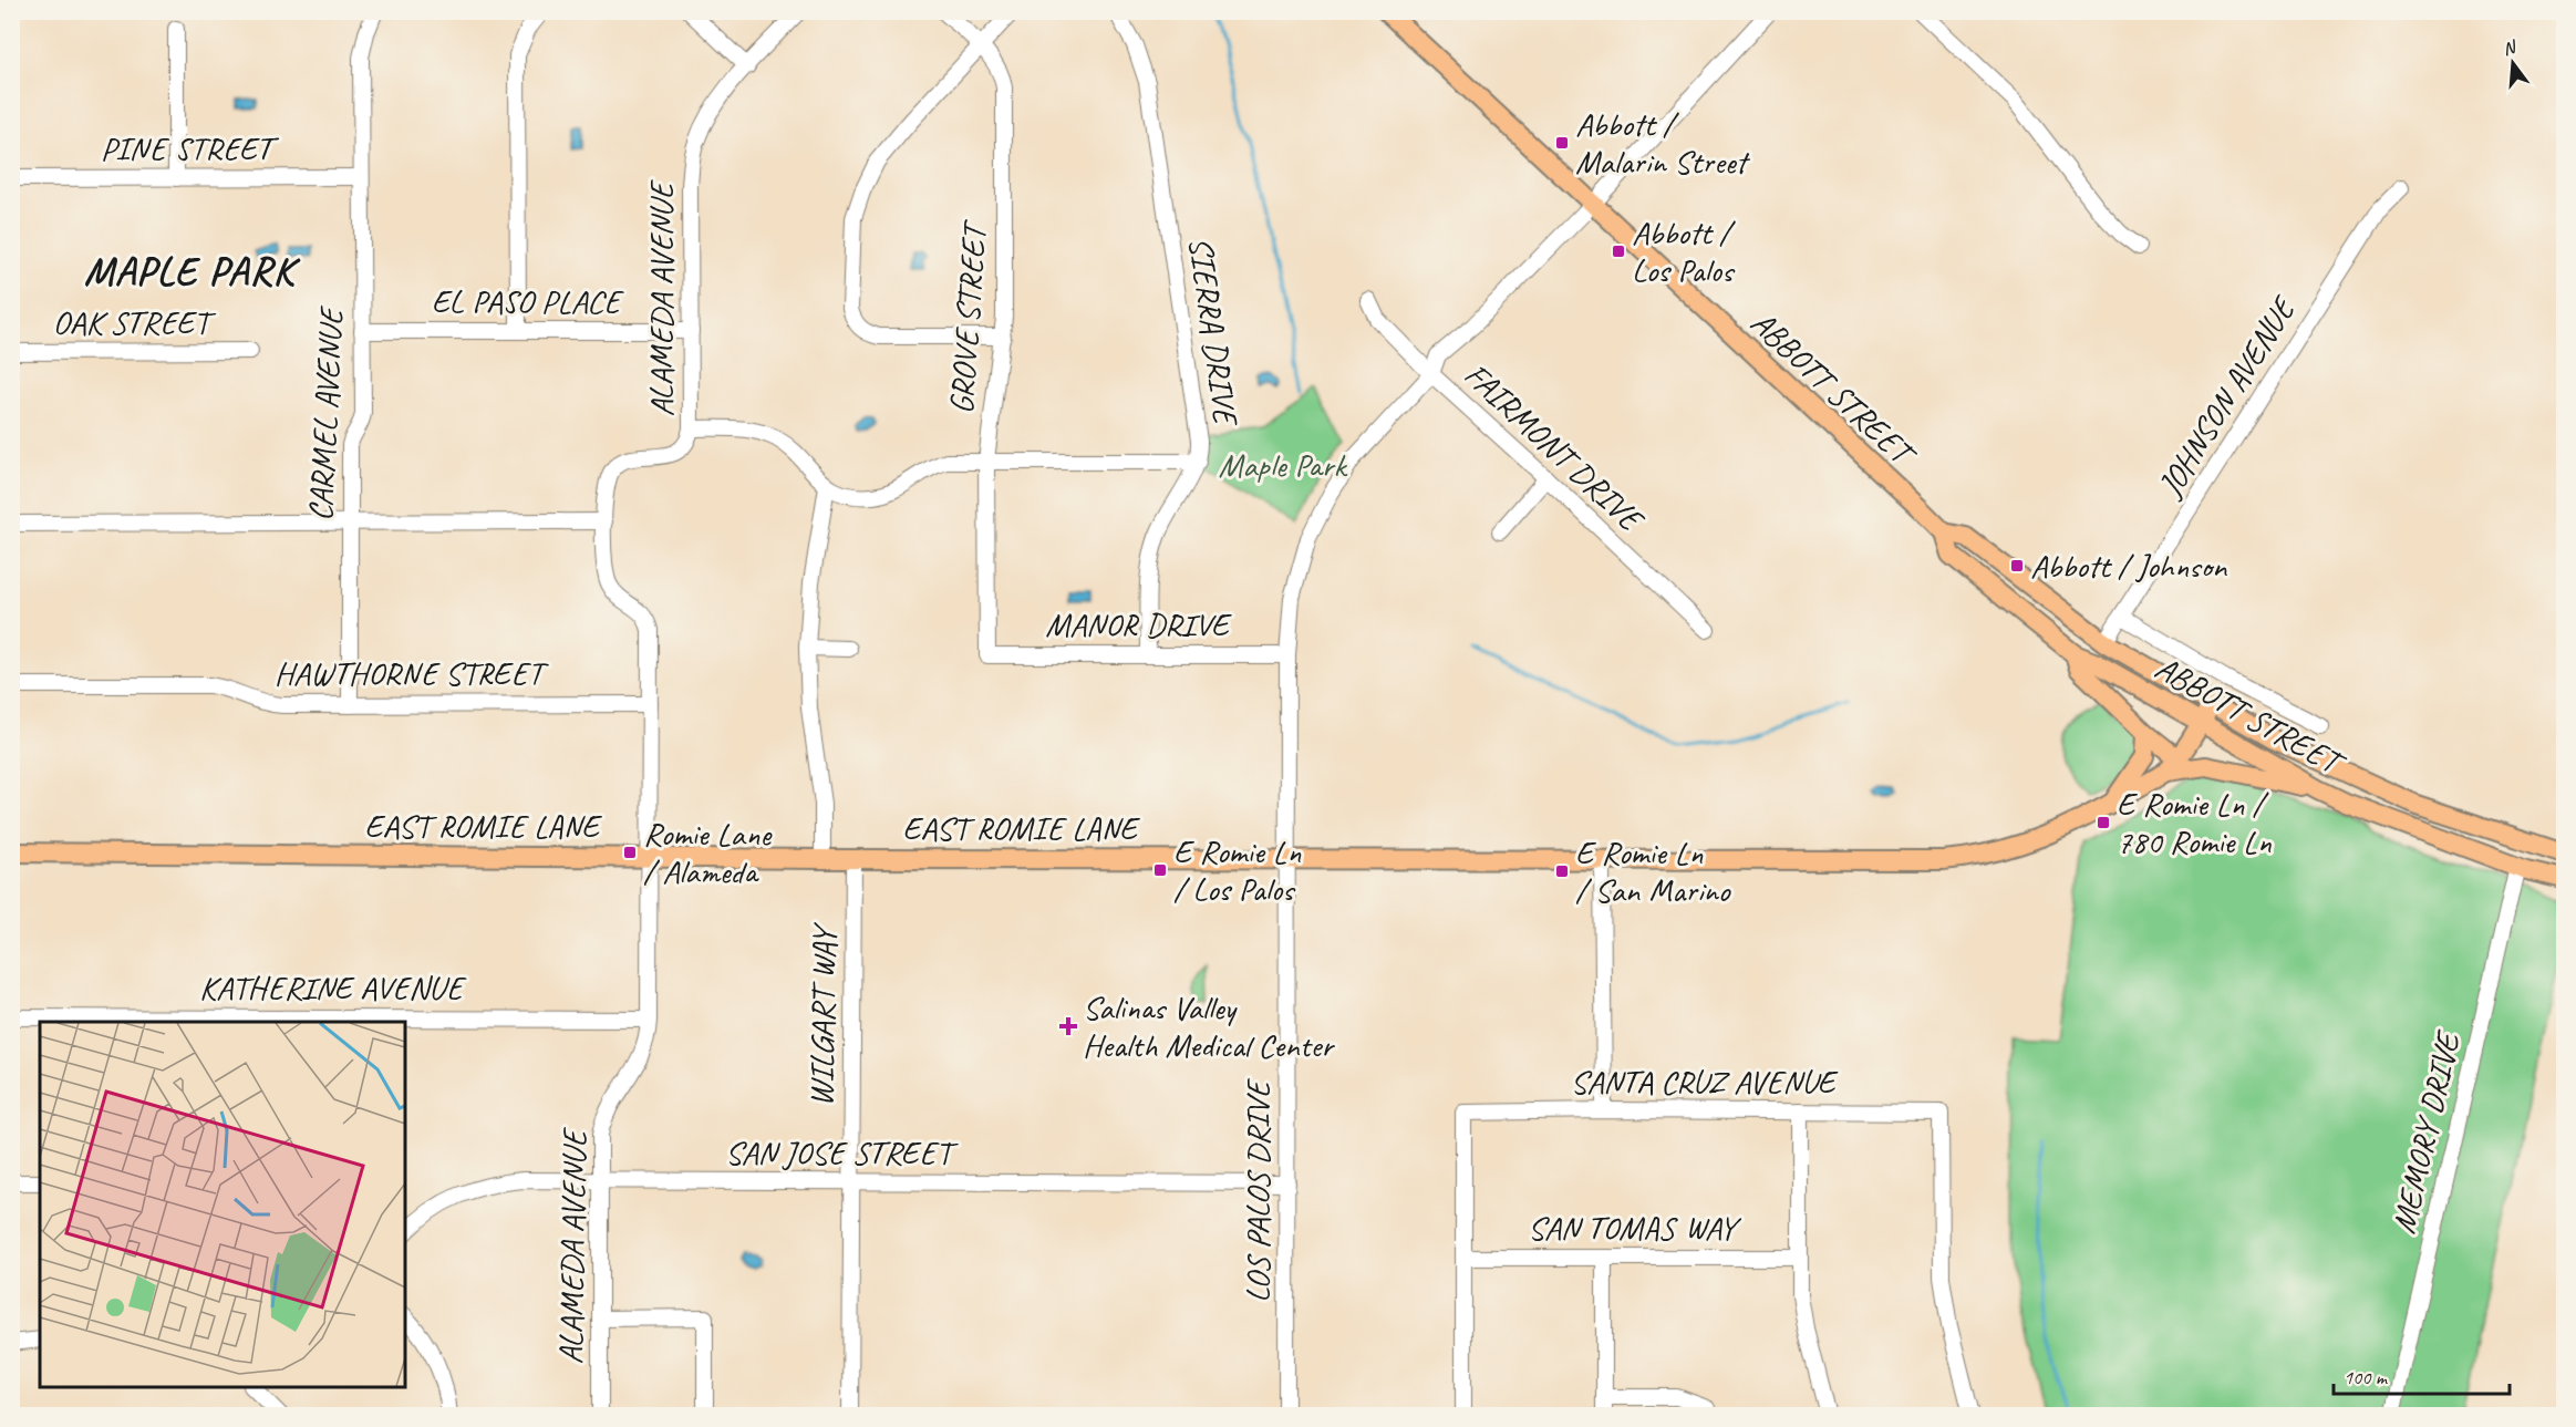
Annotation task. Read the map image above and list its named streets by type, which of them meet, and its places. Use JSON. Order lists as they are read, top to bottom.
{
  "streets": {
    "main road": ["ABBOTT STREET", "EAST ROMIE LANE"],
    "street": [
      "PINE STREET",
      "ALAMEDA AVENUE",
      "EL PASO PLACE",
      "GROVE STREET",
      "OAK STREET",
      "SIERRA DRIVE",
      "JOHNSON AVENUE",
      "CARMEL AVENUE",
      "FAIRMONT DRIVE",
      "MANOR DRIVE",
      "HAWTHORNE STREET",
      "KATHERINE AVENUE",
      "WILGART WAY",
      "SANTA CRUZ AVENUE",
      "MEMORY DRIVE",
      "SAN JOSE STREET",
      "LOS PALOS DRIVE",
      "SAN TOMAS WAY"
    ]
  },
  "crossings": [
    ["PINE STREET", "CARMEL AVENUE"],
    ["ALAMEDA AVENUE", "EL PASO PLACE"],
    ["ALAMEDA AVENUE", "HAWTHORNE STREET"],
    ["ALAMEDA AVENUE", "EAST ROMIE LANE"],
    ["ALAMEDA AVENUE", "KATHERINE AVENUE"],
    ["ALAMEDA AVENUE", "SAN JOSE STREET"],
    ["EL PASO PLACE", "CARMEL AVENUE"],
    ["GROVE STREET", "MANOR DRIVE"],
    ["SIERRA DRIVE", "MANOR DRIVE"],
    ["ABBOTT STREET", "JOHNSON AVENUE"],
    ["ABBOTT STREET", "EAST ROMIE LANE"],
    ["ABBOTT STREET", "MEMORY DRIVE"],
    ["ABBOTT STREET", "LOS PALOS DRIVE"],
    ["CARMEL AVENUE", "HAWTHORNE STREET"],
    ["FAIRMONT DRIVE", "LOS PALOS DRIVE"],
    ["MANOR DRIVE", "LOS PALOS DRIVE"],
    ["EAST ROMIE LANE", "WILGART WAY"],
    ["EAST ROMIE LANE", "LOS PALOS DRIVE"],
    ["WILGART WAY", "SAN JOSE STREET"],
    ["SANTA CRUZ AVENUE", "SAN TOMAS WAY"],
    ["SAN JOSE STREET", "LOS PALOS DRIVE"]
  ],
  "districts": ["MAPLE PARK"],
  "parks": ["Maple Park"],
  "places": {
    "transit": [
      "Abbott / Malarin Street",
      "Abbott / Los Palos",
      "Abbott / Johnson",
      "E Romie Ln / 780 Romie Ln",
      "Romie Lane / Alameda",
      "E Romie Ln / Los Palos",
      "E Romie Ln / San Marino"
    ],
    "health": ["Salinas Valley Health Medical Center"]
  },
  "scale_bar": "100 m",
  "north": "top"
}
